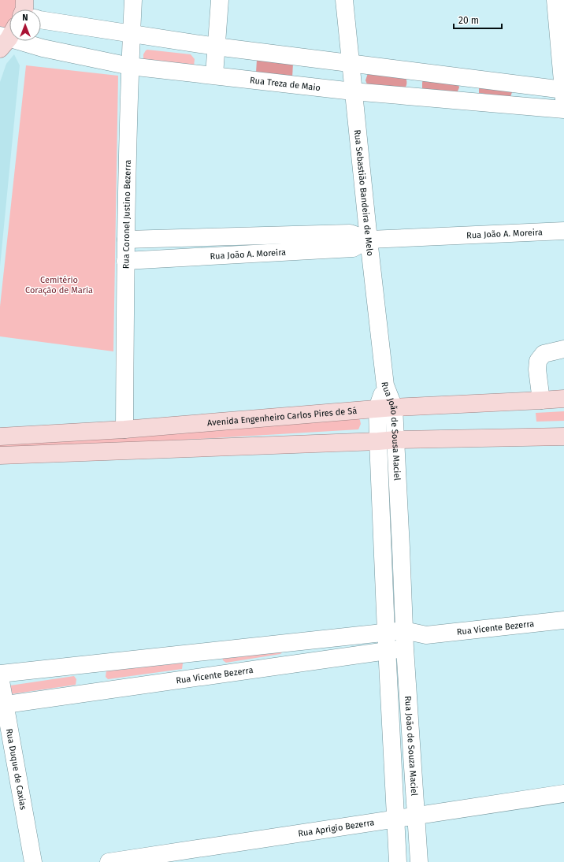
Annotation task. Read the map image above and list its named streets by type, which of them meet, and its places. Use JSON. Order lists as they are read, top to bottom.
{
  "streets": {
    "main road": ["Avenida Engenheiro Carlos Pires de Sá"],
    "street": [
      "Rua Treza de Maio",
      "Rua Sebastião Bandeira de Melo",
      "Rua Coronel Justino Bezerra",
      "Rua João A. Moreira",
      "Rua João de Sousa Maciel",
      "Rua Vicente Bezerra",
      "Rua João de Souza Maciel",
      "Rua Duque de Caxias",
      "Rua Aprigio Bezerra"
    ]
  },
  "crossings": [
    ["Rua Treza de Maio", "Rua Sebastião Bandeira de Melo"],
    ["Rua Treza de Maio", "Rua Coronel Justino Bezerra"],
    ["Rua Sebastião Bandeira de Melo", "Rua João A. Moreira"],
    ["Rua Sebastião Bandeira de Melo", "Rua João de Sousa Maciel"],
    ["Rua Coronel Justino Bezerra", "Rua João A. Moreira"],
    ["Rua Coronel Justino Bezerra", "Avenida Engenheiro Carlos Pires de Sá"],
    ["Avenida Engenheiro Carlos Pires de Sá", "Rua João de Sousa Maciel"],
    ["Rua João de Sousa Maciel", "Rua Vicente Bezerra"],
    ["Rua João de Sousa Maciel", "Rua João de Souza Maciel"],
    ["Rua Vicente Bezerra", "Rua João de Souza Maciel"],
    ["Rua Vicente Bezerra", "Rua Duque de Caxias"],
    ["Rua João de Souza Maciel", "Rua Aprigio Bezerra"]
  ],
  "parks": ["Cemitério Coração de Maria"],
  "scale_bar": "20 m",
  "north": "top"
}
